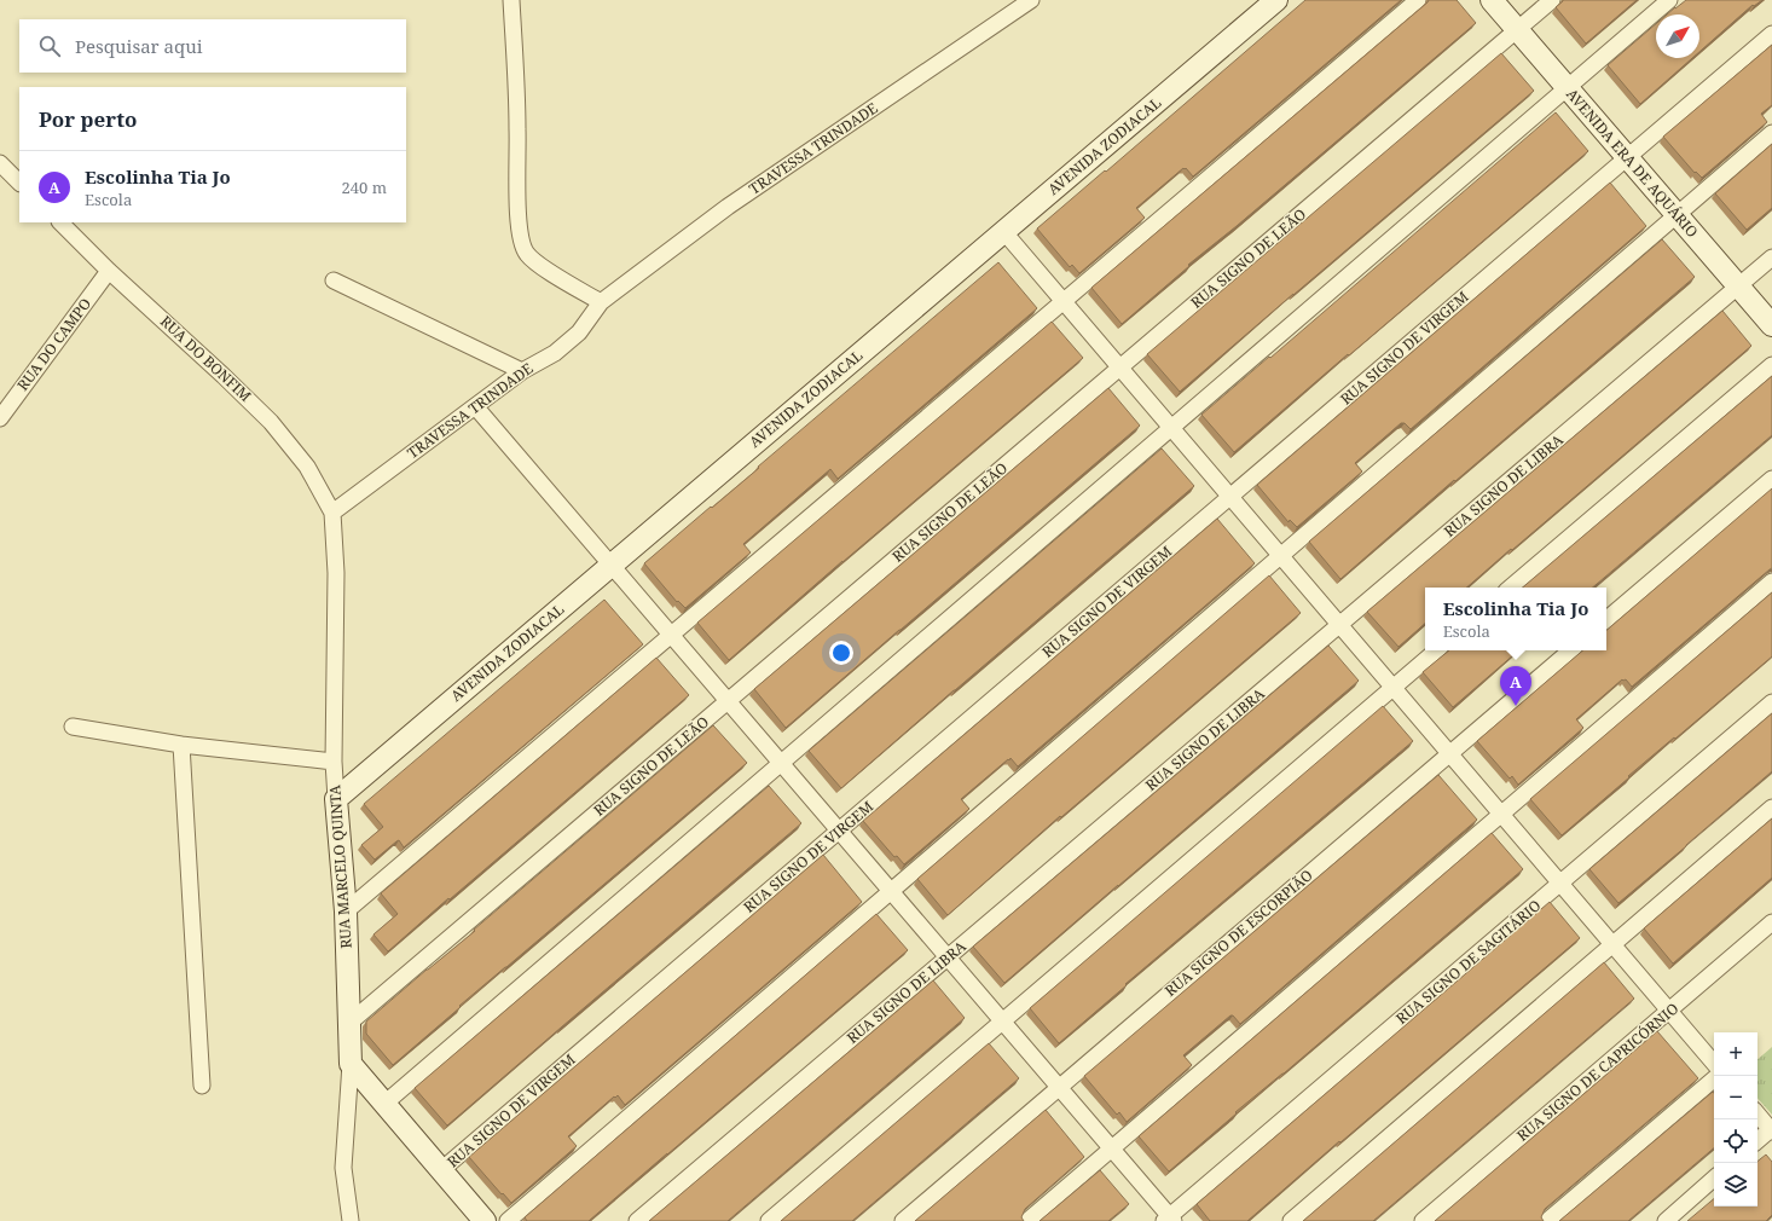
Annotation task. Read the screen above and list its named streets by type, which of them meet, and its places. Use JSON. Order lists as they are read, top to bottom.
{
  "streets": {
    "street": [
      "AVENIDA ZODIACAL",
      "TRAVESSA TRINDADE",
      "AVENIDA ERA DE AQUÁRIO",
      "RUA SIGNO DE LEÃO",
      "RUA DO CAMPO",
      "RUA SIGNO DE VIRGEM",
      "RUA DO BONFIM",
      "RUA SIGNO DE LIBRA",
      "RUA MARCELO QUINTA",
      "RUA SIGNO DE ESCORPIÃO",
      "RUA SIGNO DE SAGITÁRIO",
      "RUA SIGNO DE CAPRICÓRNIO"
    ]
  },
  "crossings": [
    ["AVENIDA ZODIACAL", "RUA MARCELO QUINTA"],
    ["TRAVESSA TRINDADE", "RUA DO BONFIM"],
    ["TRAVESSA TRINDADE", "RUA MARCELO QUINTA"],
    ["AVENIDA ERA DE AQUÁRIO", "RUA SIGNO DE LEÃO"],
    ["AVENIDA ERA DE AQUÁRIO", "RUA SIGNO DE VIRGEM"],
    ["AVENIDA ERA DE AQUÁRIO", "RUA SIGNO DE LIBRA"],
    ["RUA SIGNO DE LEÃO", "RUA MARCELO QUINTA"],
    ["RUA DO CAMPO", "RUA DO BONFIM"],
    ["RUA DO BONFIM", "RUA MARCELO QUINTA"]
  ],
  "north": "top right",
  "page": {
    "search": "Pesquisar aqui",
    "heading": "Por perto",
    "list": [
      {
        "mark": "A",
        "name": "Escolinha Tia Jo",
        "note": "Escola",
        "value": "240 m"
      }
    ],
    "popup": ["Escolinha Tia Jo", "Escola"],
    "pins": "A",
    "map_buttons": ["+", "−"]
  }
}
